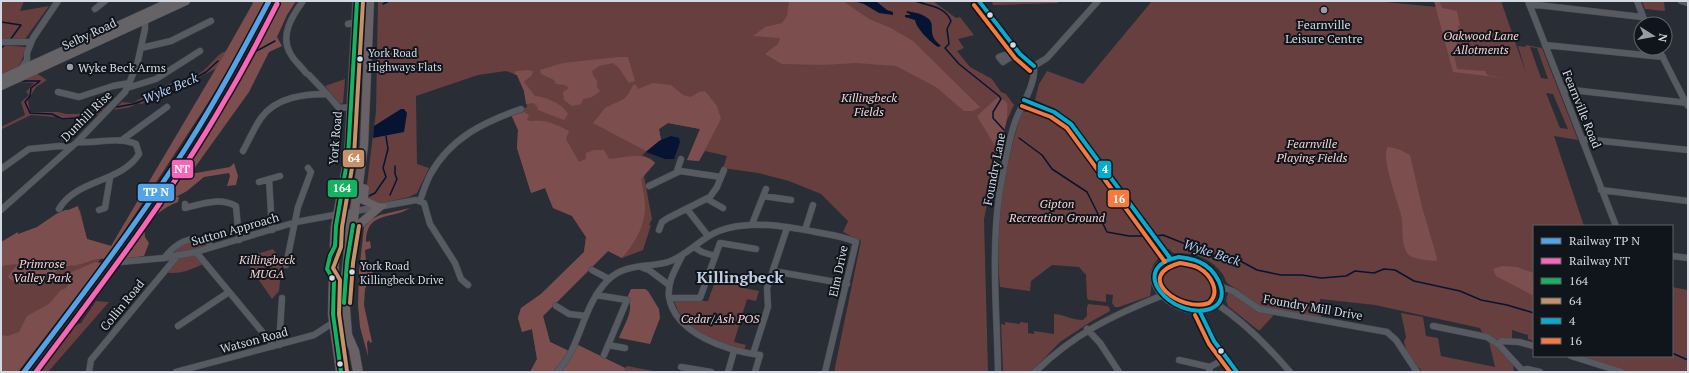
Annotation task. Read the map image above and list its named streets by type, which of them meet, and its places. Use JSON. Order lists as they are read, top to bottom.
{
  "streets": {
    "highway": ["York Road"],
    "main road": ["Selby Road"],
    "street": [
      "Fearnville Road",
      "Dunhill Rise",
      "Foundry Lane",
      "Sutton Approach",
      "Elm Drive",
      "Collin Road",
      "Foundry Mill Drive",
      "Watson Road"
    ]
  },
  "crossings": [
    ["Selby Road", "Dunhill Rise"],
    ["York Road", "Sutton Approach"],
    ["York Road", "Watson Road"],
    ["Sutton Approach", "Collin Road"]
  ],
  "districts": ["Killingbeck"],
  "water": ["Wyke Beck"],
  "parks": [
    "Oakwood Lane Allotments",
    "Killingbeck Fields",
    "Fearnville Playing Fields",
    "Gipton Recreation Ground",
    "Killingbeck MUGA",
    "Primrose Valley Park",
    "Cedar/Ash POS"
  ],
  "places": [
    "Fearnville Leisure Centre",
    "York Road Highways Flats",
    "Wyke Beck Arms",
    "York Road Killingbeck Drive"
  ],
  "lines": [
    "transit line 164",
    "transit line 64",
    "transit line 4",
    "rail line NT",
    "transit line 16"
  ],
  "legend": [
    "Railway TP N",
    "Railway NT",
    "164",
    "64",
    "4",
    "16"
  ],
  "north": "right"
}
